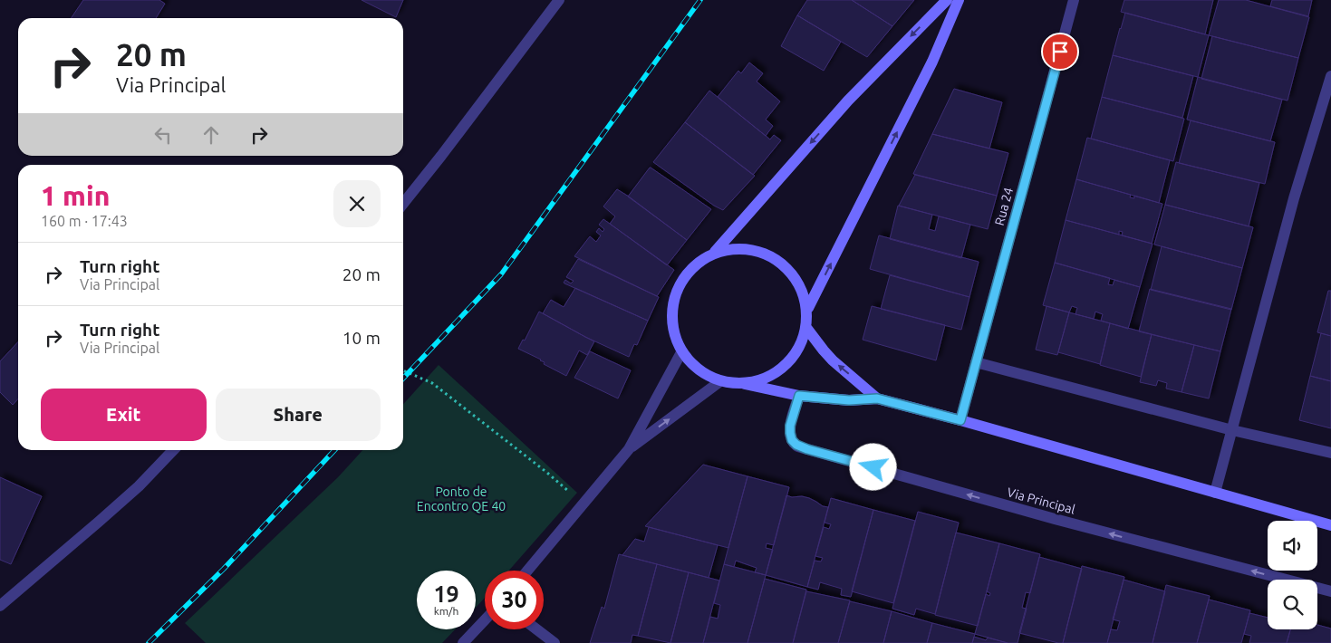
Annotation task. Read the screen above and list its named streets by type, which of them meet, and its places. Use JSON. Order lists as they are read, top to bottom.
{
  "streets": {
    "street": ["Rua 24", "Via Principal"]
  },
  "parks": ["Ponto de Encontro QE 40"],
  "page": {
    "turn": ["20 m", "Via Principal"],
    "heading": ["1 min", "160 m · 17:43"],
    "list": [
      {
        "name": "Turn right",
        "note": "Via Principal",
        "value": "20 m"
      },
      {
        "name": "Turn right",
        "note": "Via Principal",
        "value": "10 m"
      }
    ],
    "buttons": ["Exit", "Share"],
    "speed": "19 km/h",
    "limit": "30"
  }
}
